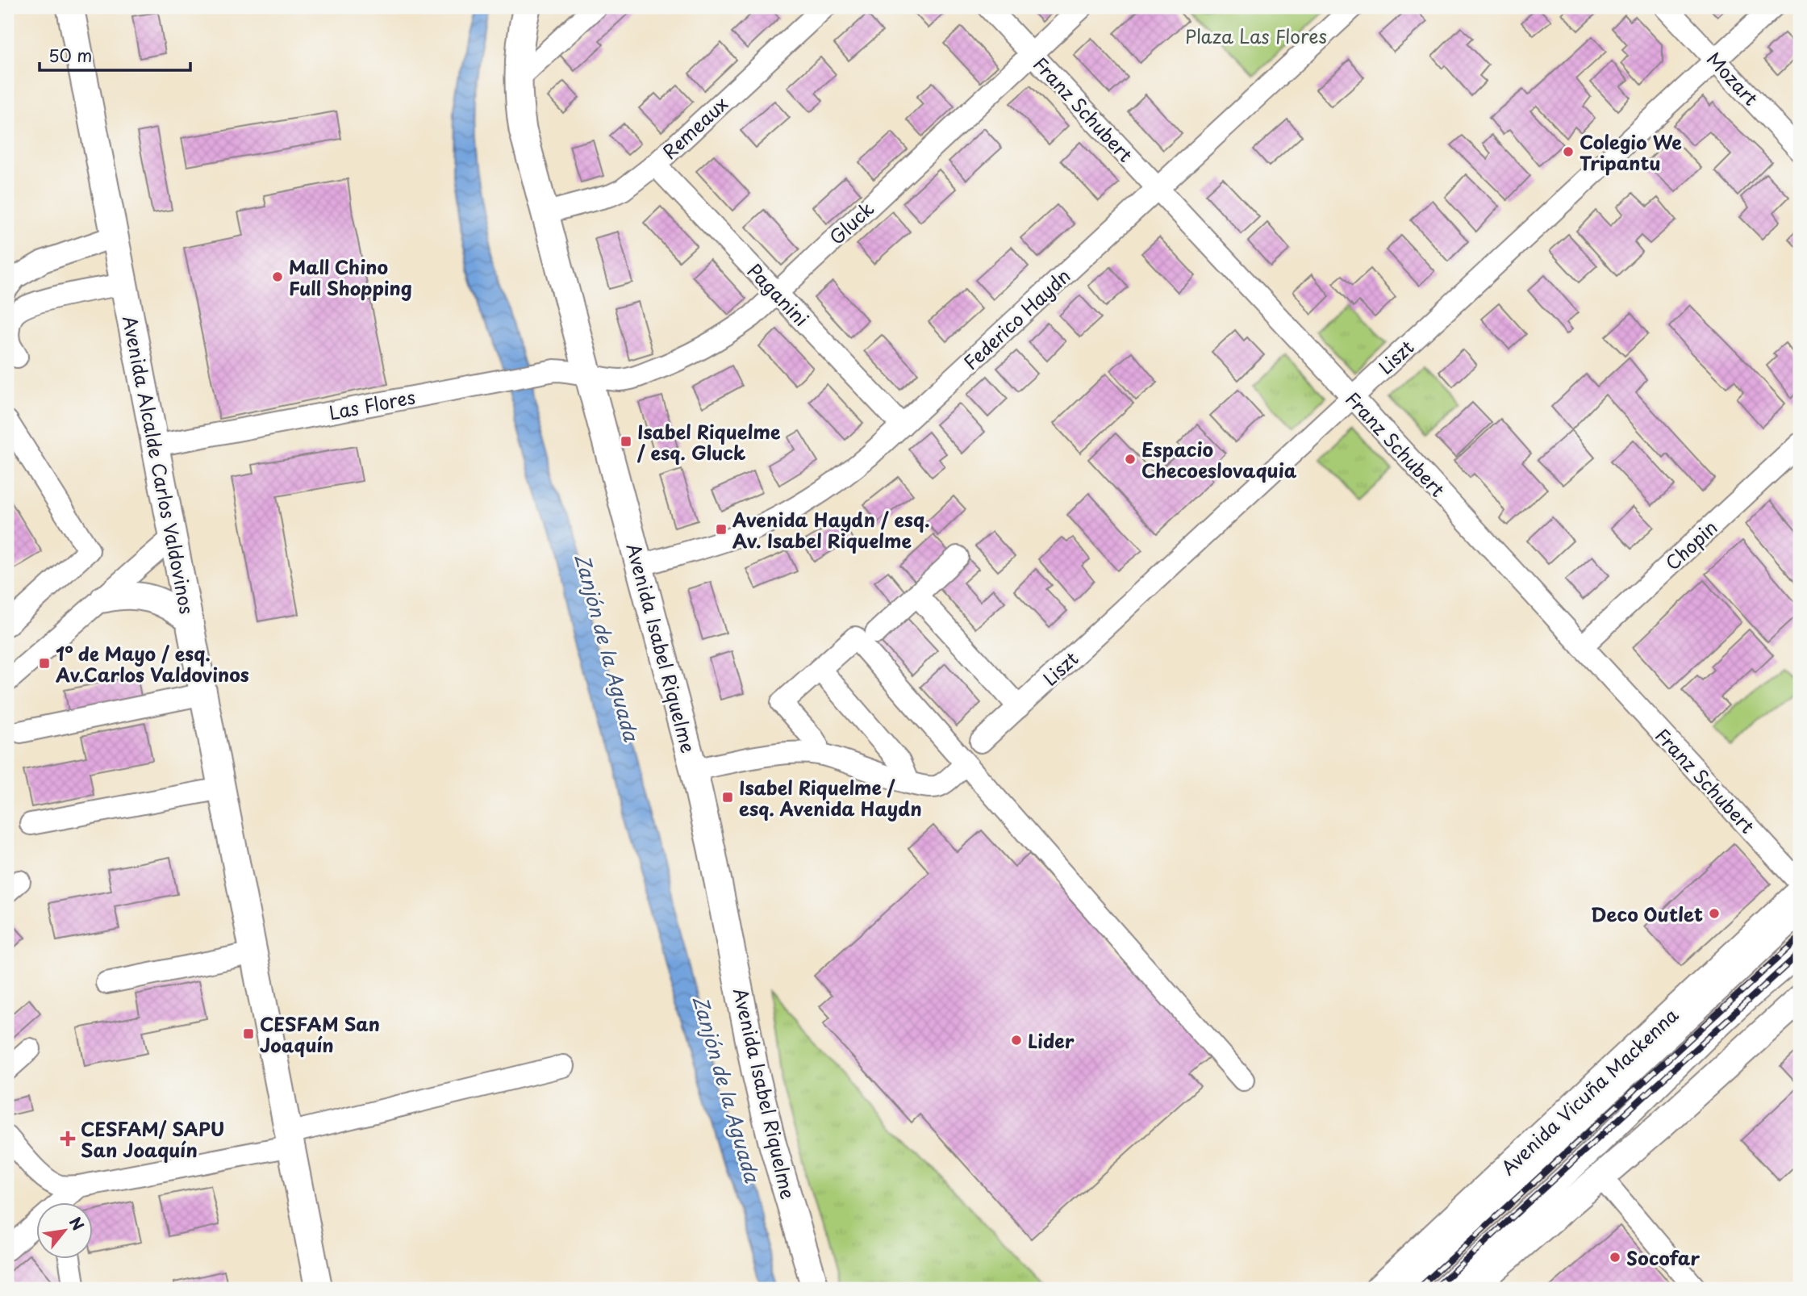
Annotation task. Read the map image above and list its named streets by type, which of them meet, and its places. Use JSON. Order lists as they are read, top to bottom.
{
  "streets": {
    "main road": ["Avenida Alcalde Carlos Valdovinos", "Avenida Isabel Riquelme", "Avenida Vicuña Mackenna"],
    "street": [
      "Mozart",
      "Franz Schubert",
      "Remeaux",
      "Gluck",
      "Paganini",
      "Federico Haydn",
      "Liszt",
      "Las Flores",
      "Chopin"
    ]
  },
  "crossings": [
    ["Mozart", "Liszt"],
    ["Franz Schubert", "Gluck"],
    ["Franz Schubert", "Federico Haydn"],
    ["Franz Schubert", "Liszt"],
    ["Franz Schubert", "Chopin"],
    ["Remeaux", "Paganini"],
    ["Remeaux", "Avenida Isabel Riquelme"],
    ["Gluck", "Paganini"],
    ["Gluck", "Las Flores"],
    ["Gluck", "Avenida Isabel Riquelme"],
    ["Paganini", "Federico Haydn"],
    ["Federico Haydn", "Avenida Isabel Riquelme"],
    ["Las Flores", "Avenida Alcalde Carlos Valdovinos"],
    ["Las Flores", "Avenida Isabel Riquelme"]
  ],
  "water": ["Zanjón de la Aguada"],
  "parks": ["Plaza Las Flores"],
  "places": {
    "other": [
      "Colegio We Tripantu",
      "Mall Chino Full Shopping",
      "Espacio Checoeslovaquia",
      "Deco Outlet",
      "Lider",
      "Socofar"
    ],
    "transit": [
      "Isabel Riquelme / esq. Gluck",
      "Avenida Haydn / esq. Av. Isabel Riquelme",
      "1° de Mayo / esq. Av.Carlos Valdovinos",
      "Isabel Riquelme / esq. Avenida Haydn",
      "CESFAM San Joaquín"
    ],
    "health": ["CESFAM/ SAPU San Joaquín"]
  },
  "scale_bar": "50 m",
  "north": "top right"
}
